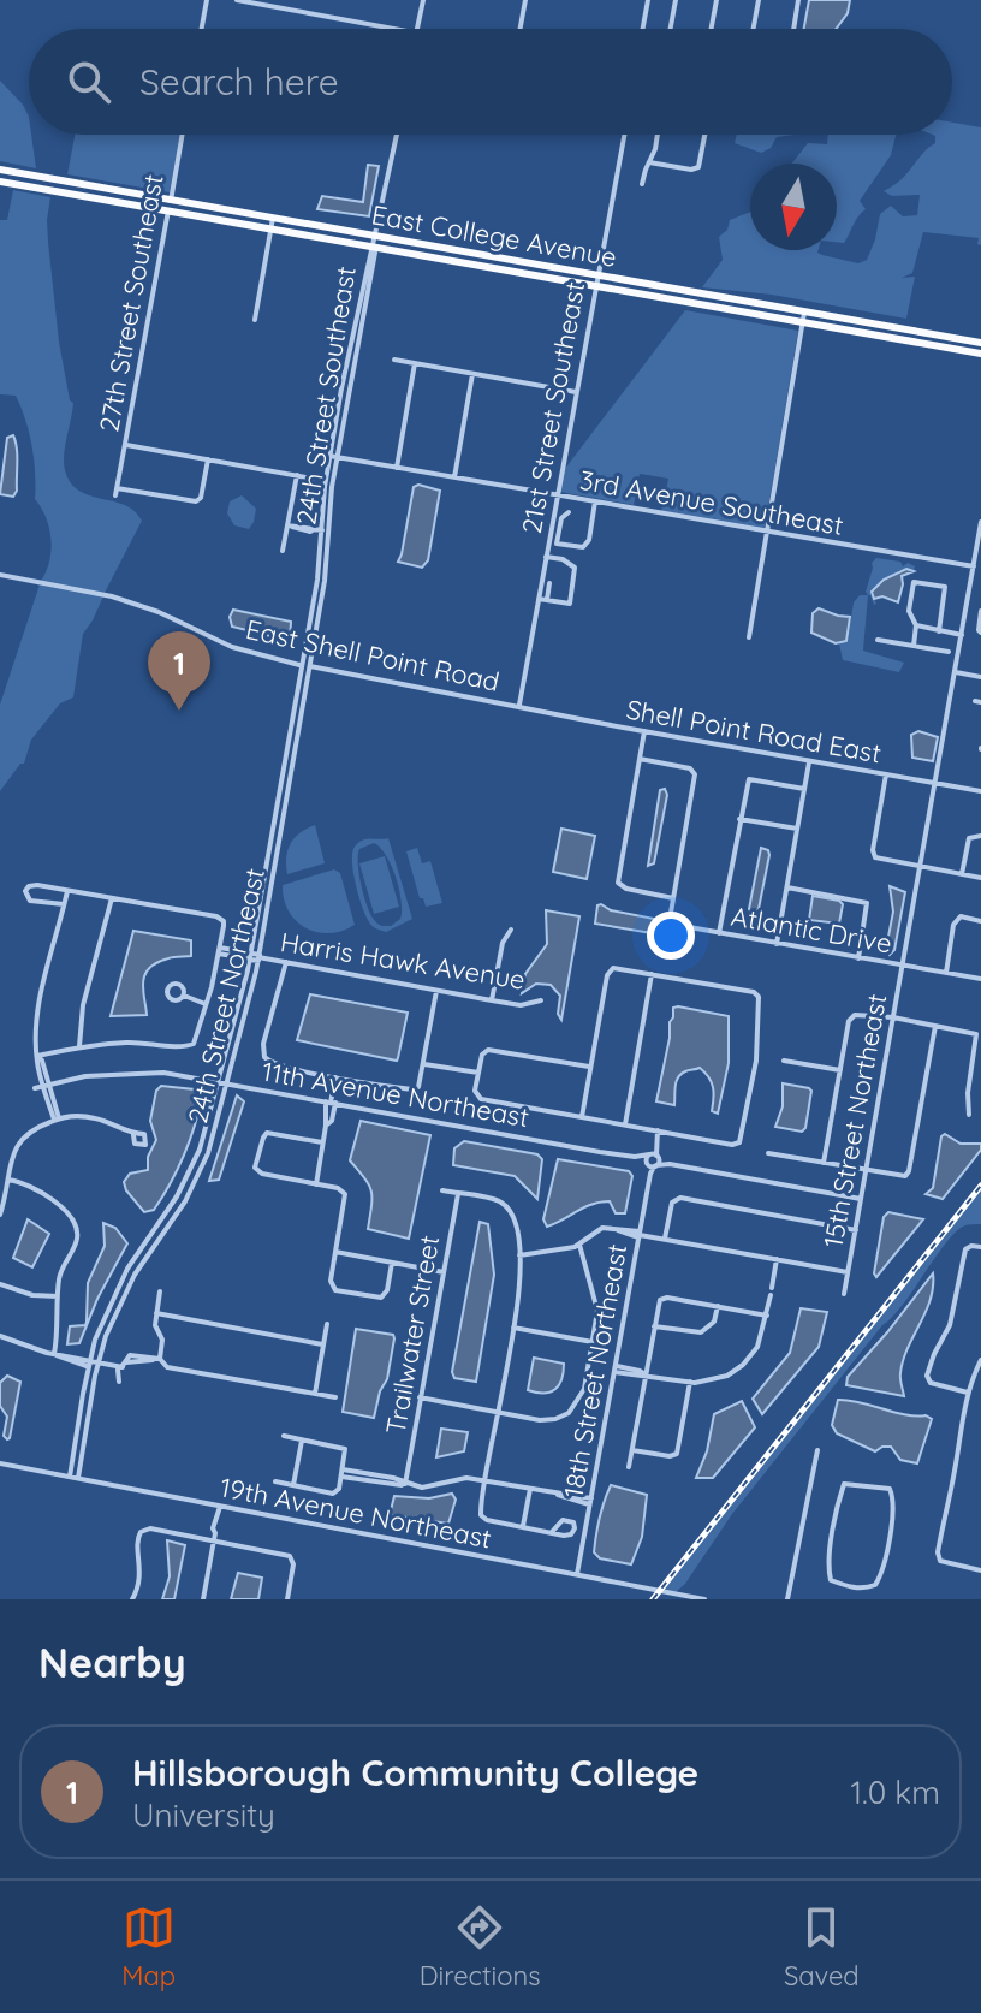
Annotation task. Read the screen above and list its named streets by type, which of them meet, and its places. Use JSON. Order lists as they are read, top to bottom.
{
  "streets": {
    "main road": ["East College Avenue"],
    "street": [
      "27th Street Southeast",
      "24th Street Southeast",
      "21st Street Southeast",
      "3rd Avenue Southeast",
      "East Shell Point Road",
      "Shell Point Road East",
      "Atlantic Drive",
      "Harris Hawk Avenue",
      "24th Street Northeast",
      "11th Avenue Northeast",
      "15th Street Northeast",
      "Trailwater Street",
      "18th Street Northeast",
      "19th Avenue Northeast"
    ]
  },
  "crossings": [
    ["East College Avenue", "27th Street Southeast"],
    ["East College Avenue", "24th Street Southeast"],
    ["East College Avenue", "21st Street Southeast"],
    ["24th Street Southeast", "3rd Avenue Southeast"],
    ["24th Street Southeast", "East Shell Point Road"],
    ["24th Street Southeast", "24th Street Northeast"],
    ["21st Street Southeast", "3rd Avenue Southeast"],
    ["21st Street Southeast", "East Shell Point Road"],
    ["21st Street Southeast", "Shell Point Road East"],
    ["3rd Avenue Southeast", "15th Street Northeast"],
    ["East Shell Point Road", "Shell Point Road East"],
    ["East Shell Point Road", "24th Street Northeast"],
    ["Shell Point Road East", "15th Street Northeast"],
    ["Atlantic Drive", "15th Street Northeast"],
    ["Harris Hawk Avenue", "24th Street Northeast"],
    ["24th Street Northeast", "11th Avenue Northeast"],
    ["24th Street Northeast", "19th Avenue Northeast"],
    ["11th Avenue Northeast", "18th Street Northeast"],
    ["18th Street Northeast", "19th Avenue Northeast"]
  ],
  "north": "bottom",
  "page": {
    "search": "Search here",
    "pins": "1",
    "heading": "Nearby",
    "list": [
      {
        "mark": "1",
        "name": "Hillsborough Community College",
        "note": "University",
        "value": "1.0 km"
      }
    ],
    "nav": ["Map", "Directions", "Saved"]
  }
}
